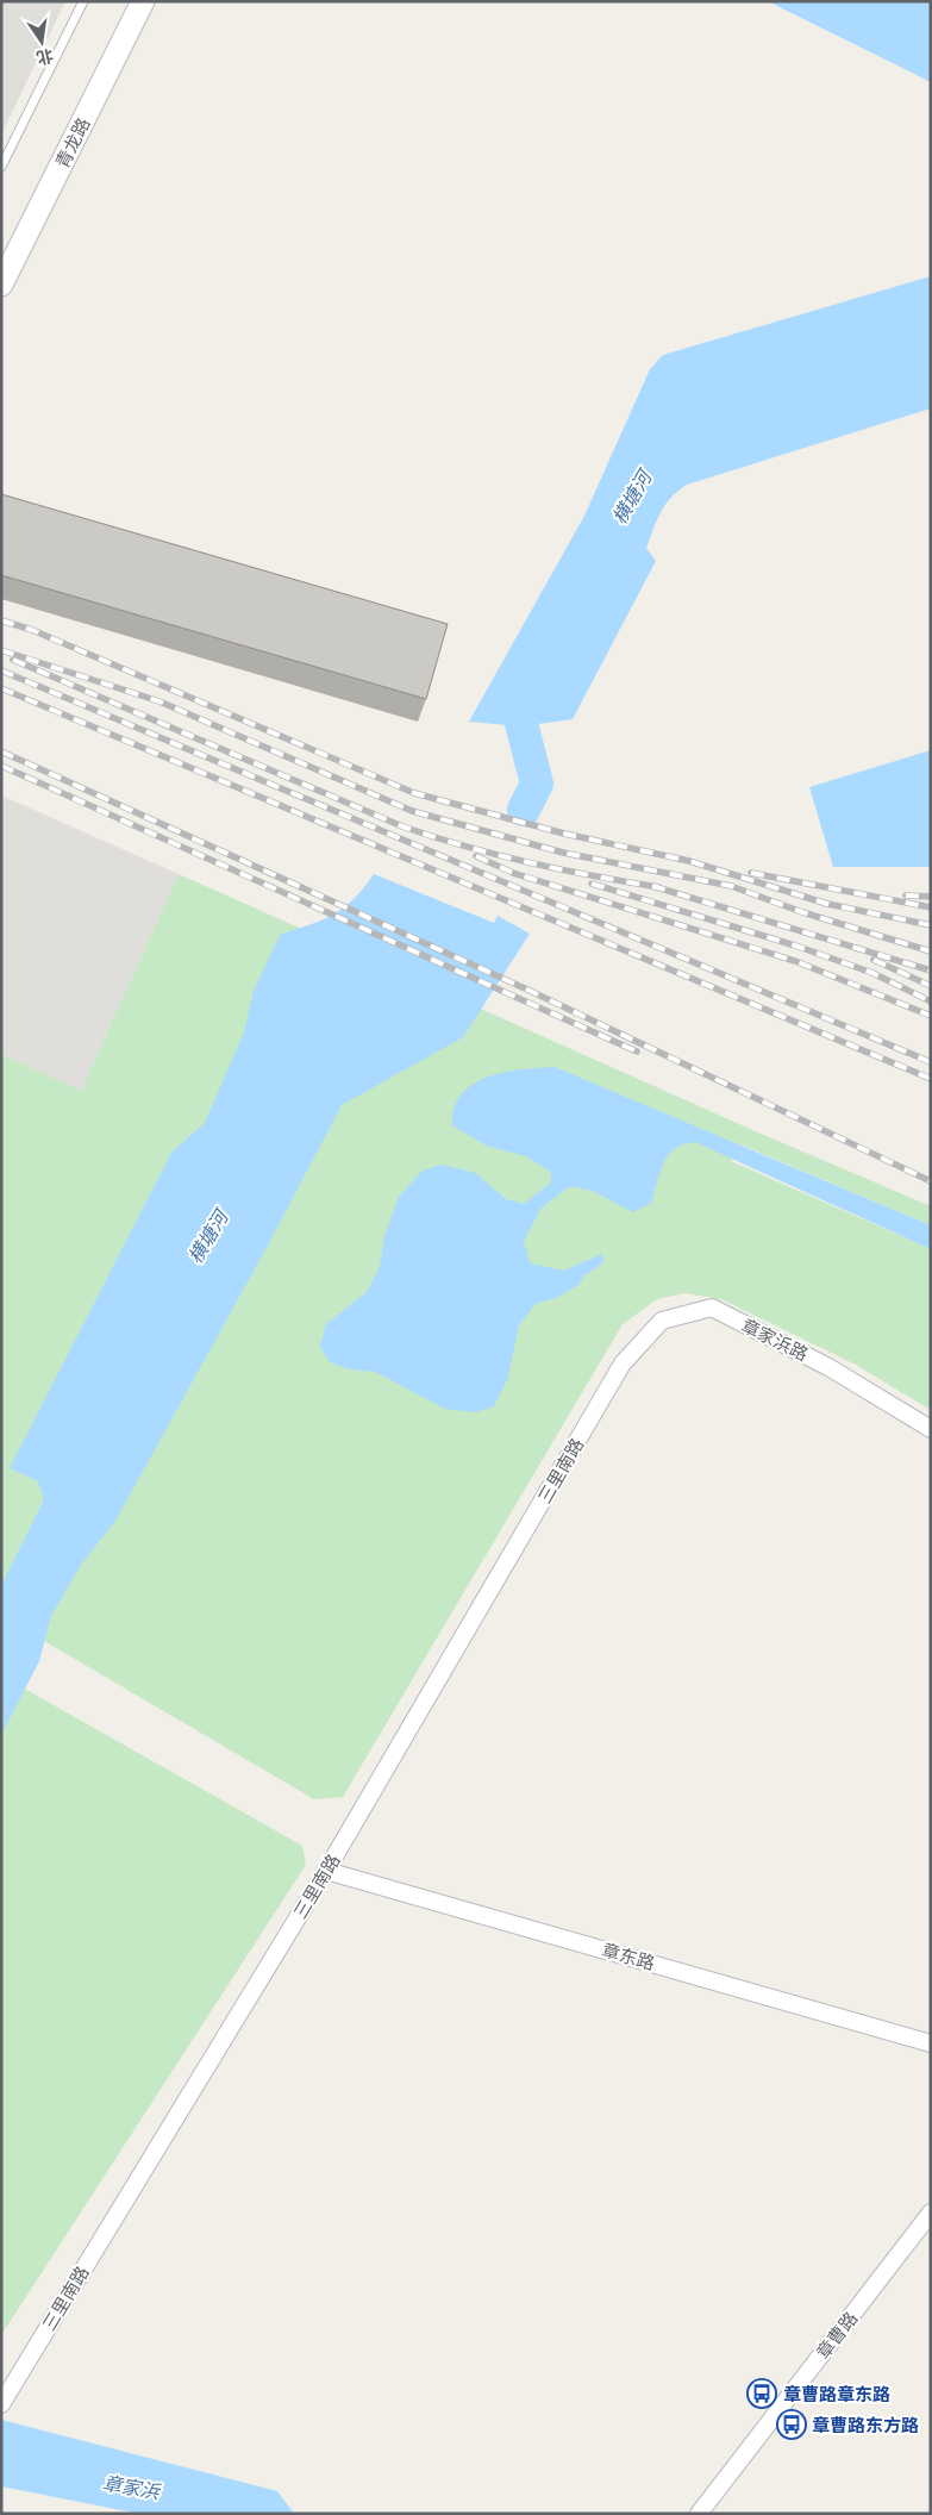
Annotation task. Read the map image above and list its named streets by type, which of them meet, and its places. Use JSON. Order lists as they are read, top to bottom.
{
  "streets": {
    "main road": ["青龙路"],
    "street": [
      "章家浜路",
      "三里南路",
      "章东路",
      "章曹路"
    ]
  },
  "crossings": [
    ["章家浜路", "三里南路"],
    ["三里南路", "章东路"]
  ],
  "water": ["横塘河", "章家浜"],
  "places": {
    "bus stop": ["章曹路章东路", "章曹路东方路"]
  },
  "north": "bottom"
}
